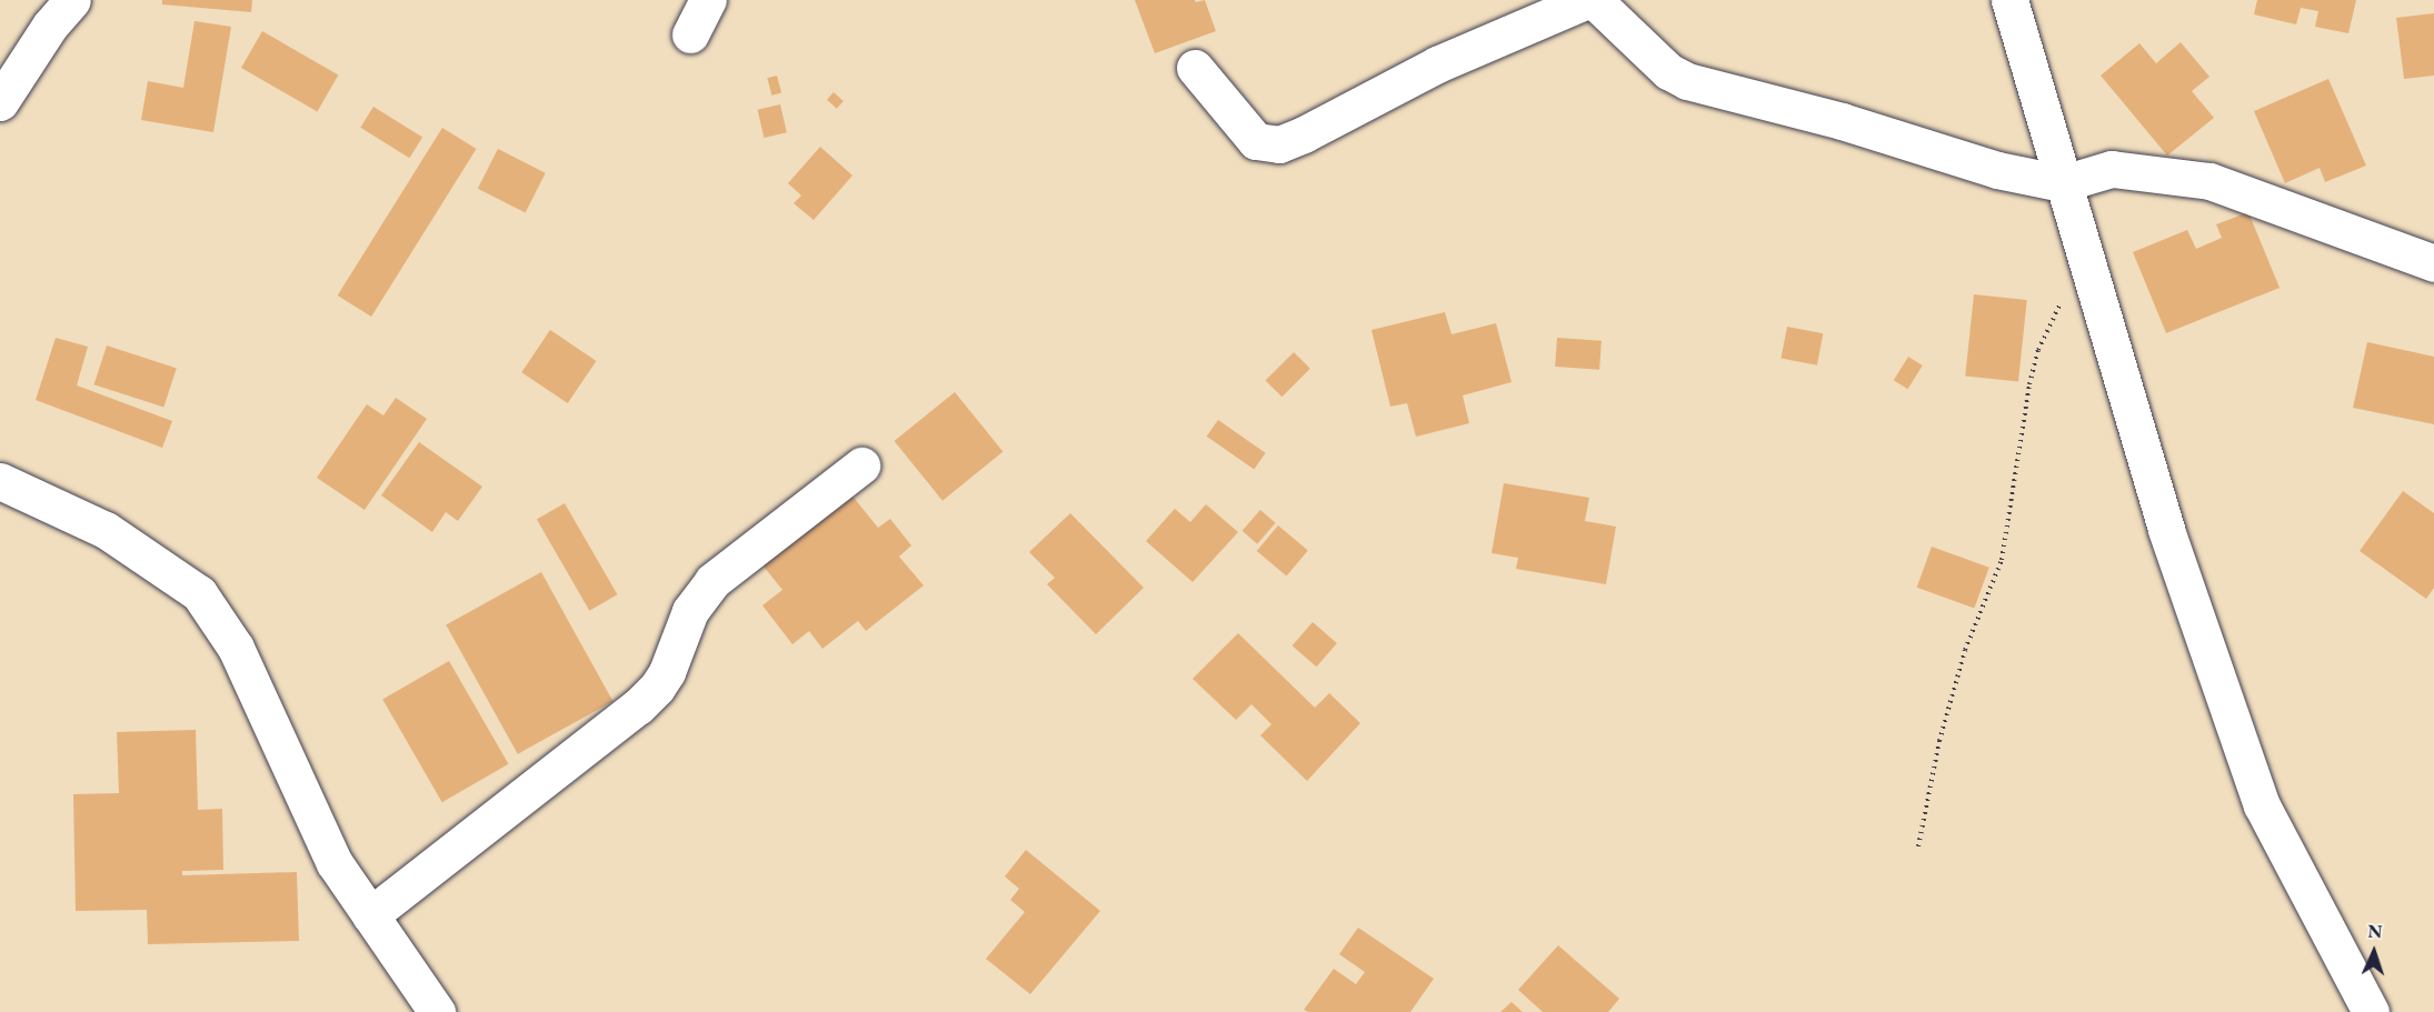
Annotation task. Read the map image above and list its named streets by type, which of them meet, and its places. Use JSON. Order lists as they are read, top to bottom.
{
  "north": "top"
}
